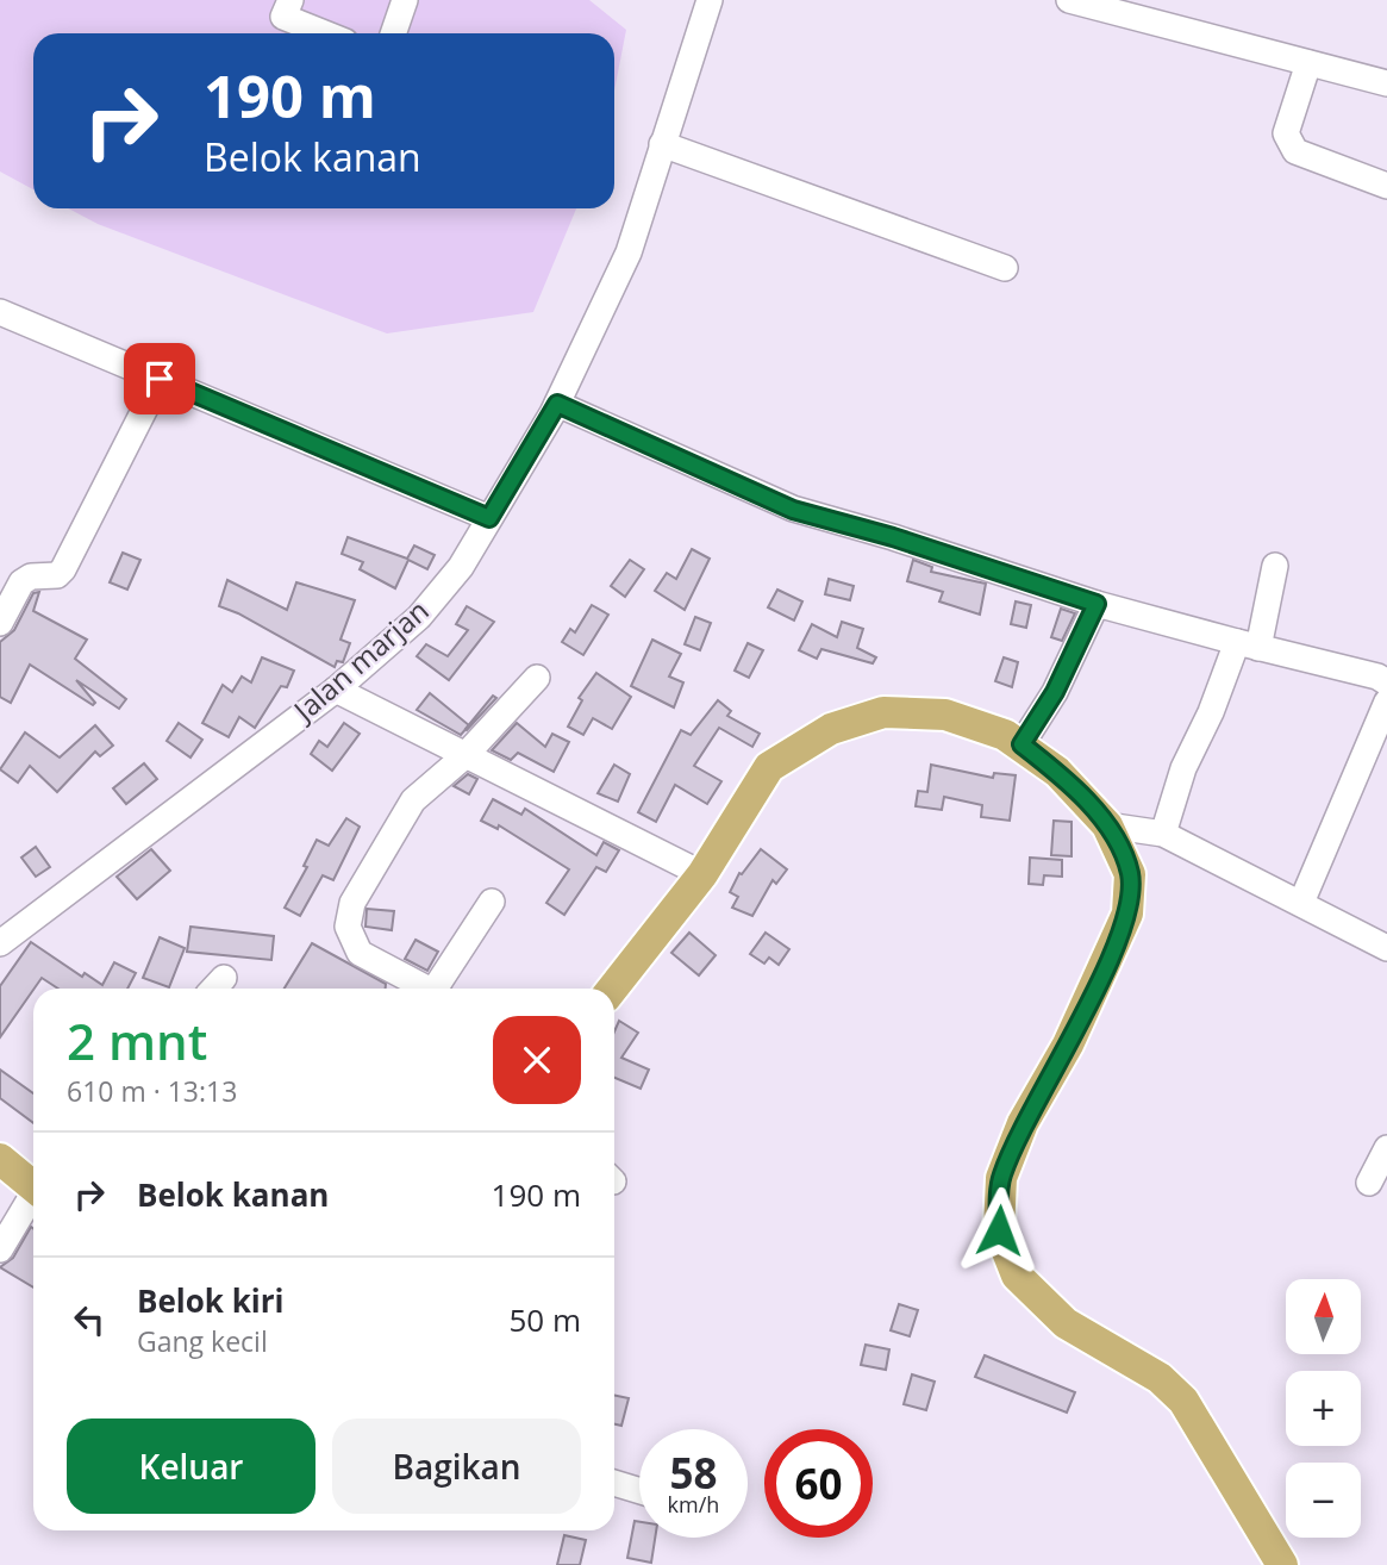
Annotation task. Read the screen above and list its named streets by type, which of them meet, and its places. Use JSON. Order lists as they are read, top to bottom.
{
  "streets": {
    "street": ["Jalan marjan"]
  },
  "north": "top",
  "page": {
    "turn": ["190 m", "Belok kanan"],
    "heading": ["2 mnt", "610 m · 13:13"],
    "list": [
      {
        "name": "Belok kanan",
        "value": "190 m"
      },
      {
        "name": "Belok kiri",
        "note": "Gang kecil",
        "value": "50 m"
      }
    ],
    "map_buttons": ["+", "−"],
    "buttons": ["Keluar", "Bagikan"],
    "speed": "58 km/h",
    "limit": "60"
  }
}
